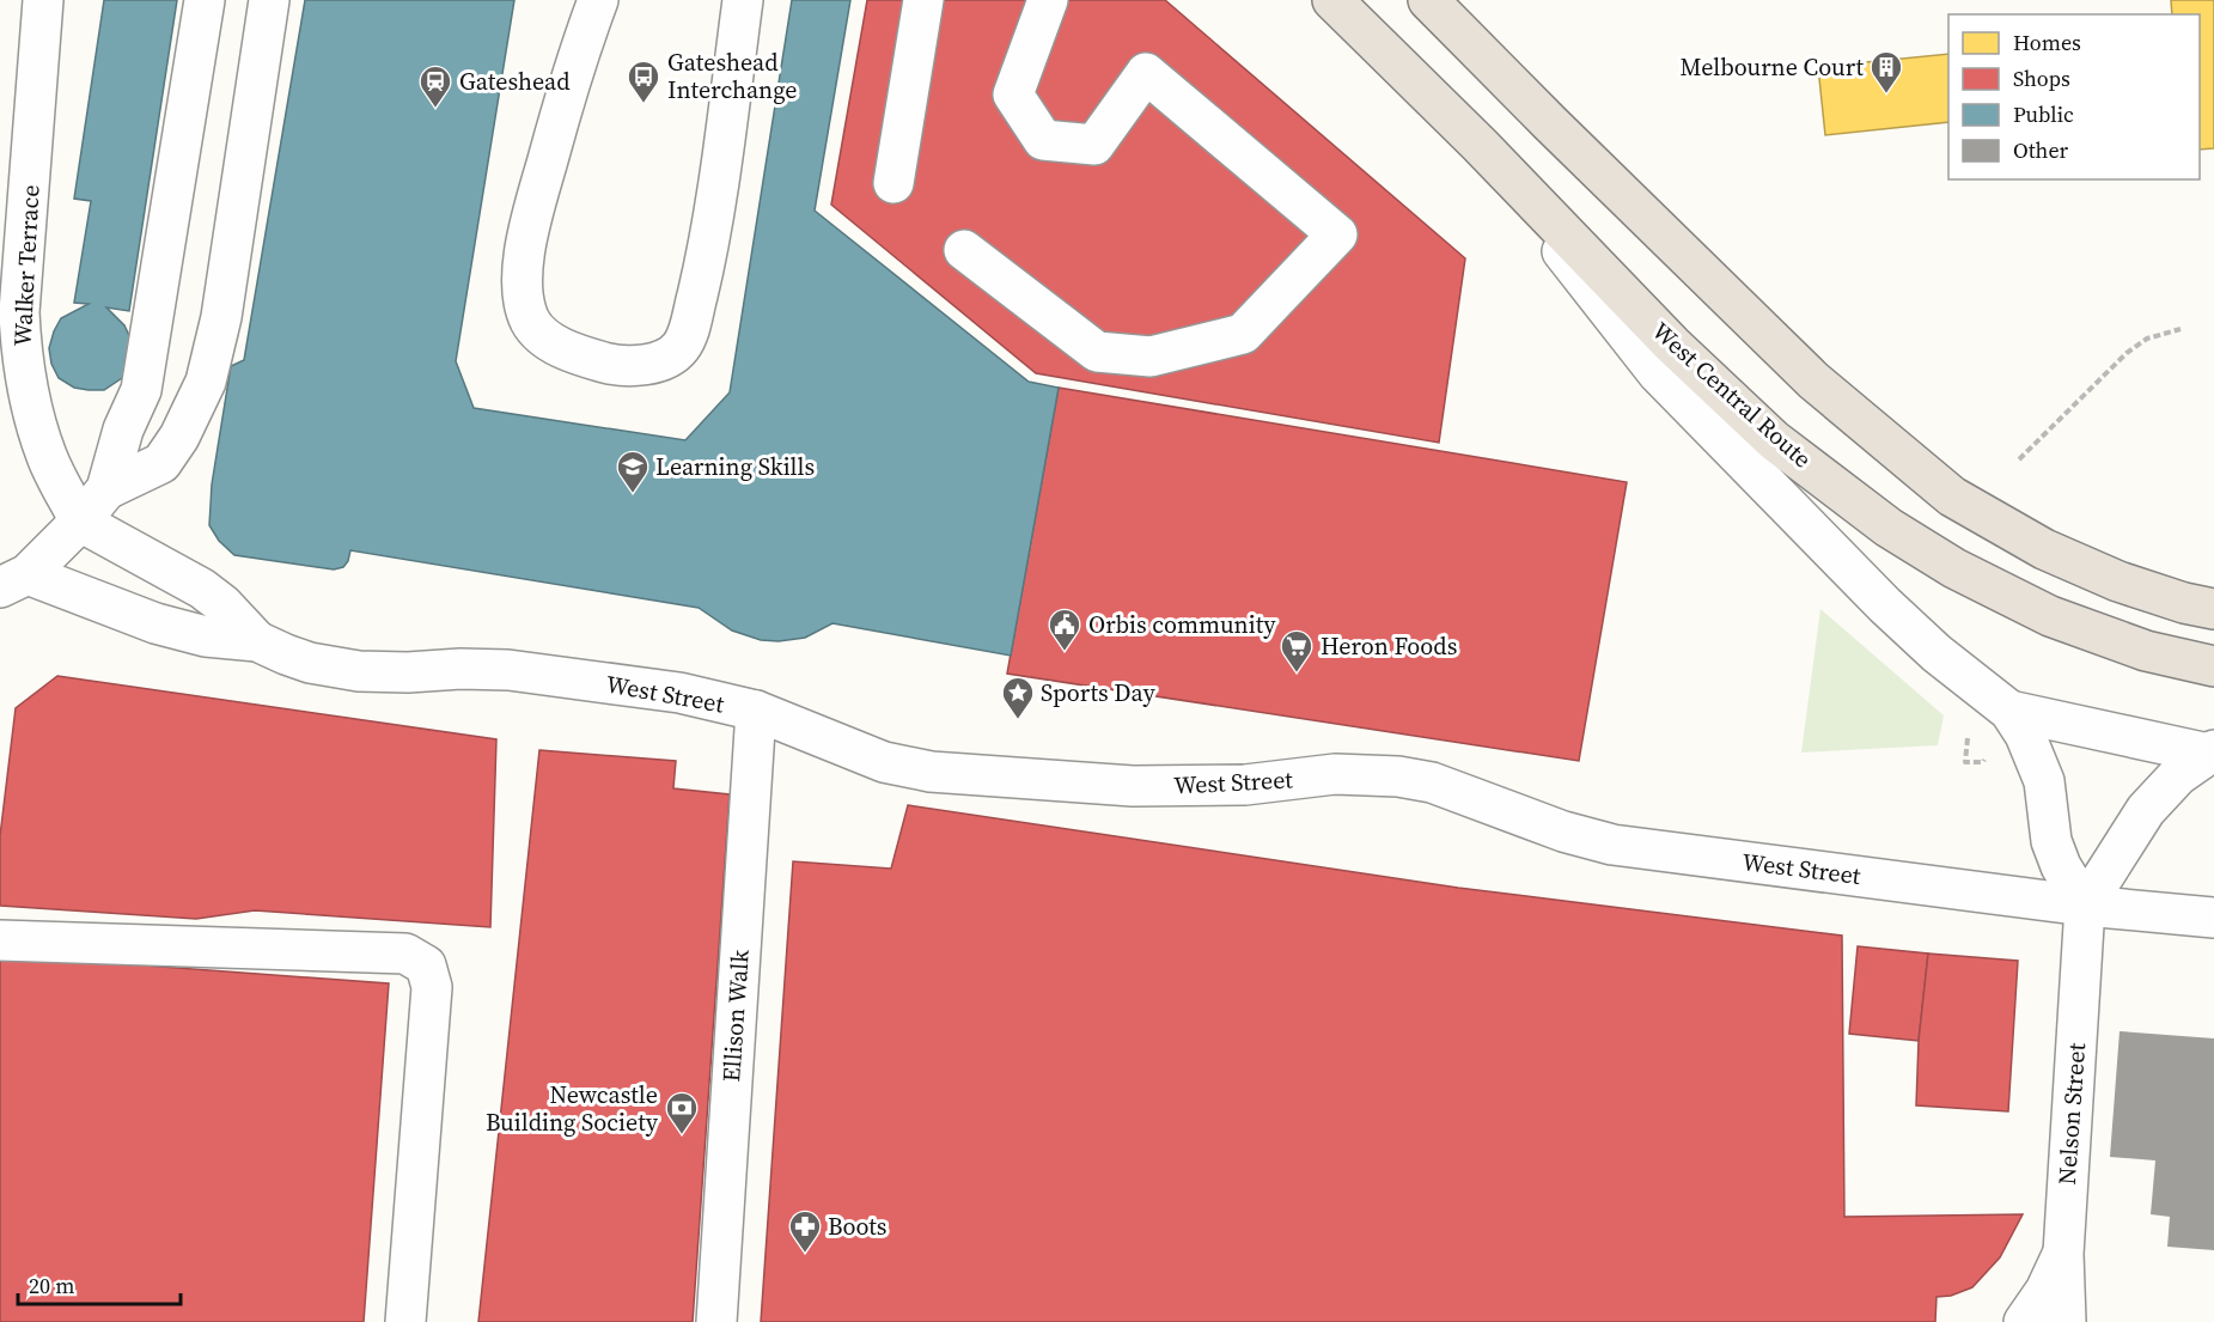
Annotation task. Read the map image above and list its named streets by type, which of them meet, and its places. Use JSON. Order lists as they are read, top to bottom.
{
  "streets": {
    "highway": ["West Central Route"],
    "street": [
      "Walker Terrace",
      "West Street",
      "Ellison Walk",
      "Nelson Street"
    ]
  },
  "crossings": [
    ["Walker Terrace", "West Street"],
    ["West Street", "Ellison Walk"],
    ["West Street", "Nelson Street"]
  ],
  "places": {
    "building": ["Melbourne Court"],
    "bus stop": ["Gateshead Interchange"],
    "station": ["Gateshead"],
    "school or university": ["Learning Skills"],
    "public building": ["Orbis community"],
    "supermarket": ["Heron Foods"],
    "place": ["Sports Day"],
    "bank": ["Newcastle Building Society"],
    "pharmacy": ["Boots"]
  },
  "legend": [
    "Homes",
    "Shops",
    "Public",
    "Other"
  ],
  "scale_bar": "20 m"
}
